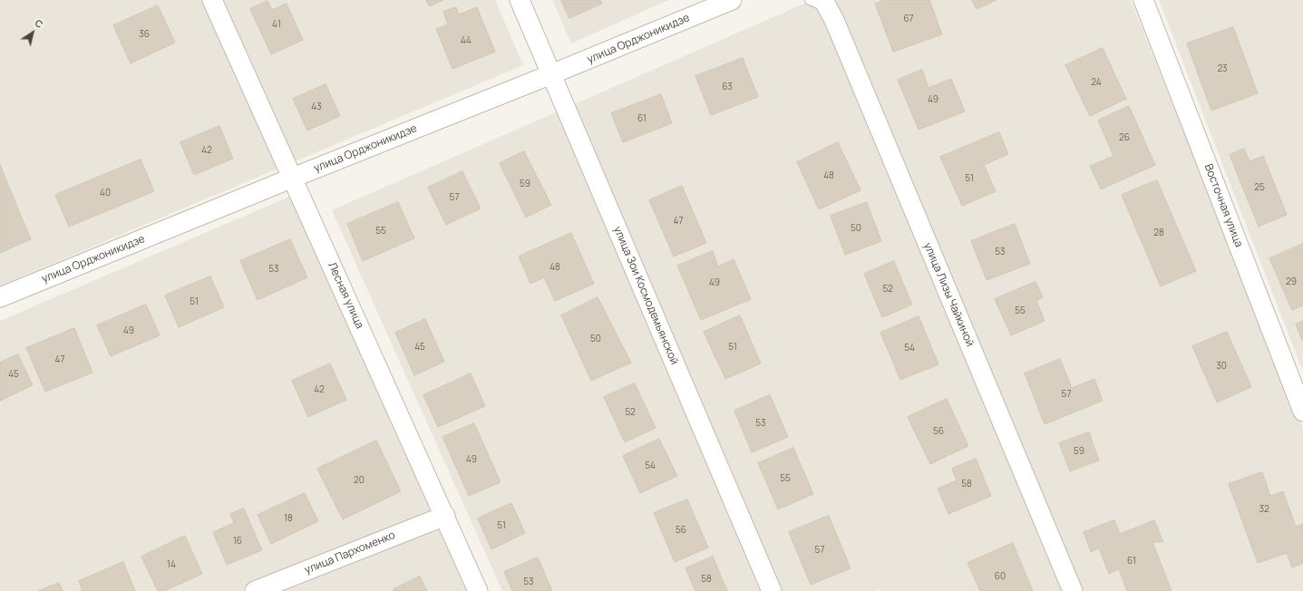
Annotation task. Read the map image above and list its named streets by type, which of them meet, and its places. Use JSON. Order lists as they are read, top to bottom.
{
  "streets": {
    "street": [
      "улица Орджоникидзе",
      "Восточная улица",
      "улица Лизы Чайкиной",
      "Лесная улица",
      "улица Зои Космодемьянской",
      "улица Пархоменко"
    ]
  },
  "crossings": [
    ["улица Орджоникидзе", "Лесная улица"],
    ["улица Орджоникидзе", "улица Зои Космодемьянской"],
    ["Лесная улица", "улица Пархоменко"]
  ],
  "house_numbers": [
    "67",
    "41",
    "36",
    "44",
    "23",
    "24",
    "63",
    "49",
    "43",
    "61",
    "26",
    "42",
    "48",
    "51",
    "59",
    "25",
    "40",
    "57",
    "47",
    "50",
    "55",
    "28",
    "53",
    "48",
    "53",
    "29",
    "49",
    "52",
    "51",
    "55",
    "49",
    "50",
    "45",
    "51",
    "54",
    "47",
    "30",
    "45",
    "42",
    "57",
    "52",
    "53",
    "56",
    "59",
    "49",
    "54",
    "55",
    "20",
    "58",
    "32",
    "18",
    "51",
    "56",
    "16",
    "57",
    "61",
    "14",
    "60",
    "58",
    "53"
  ],
  "north": "top right"
}
